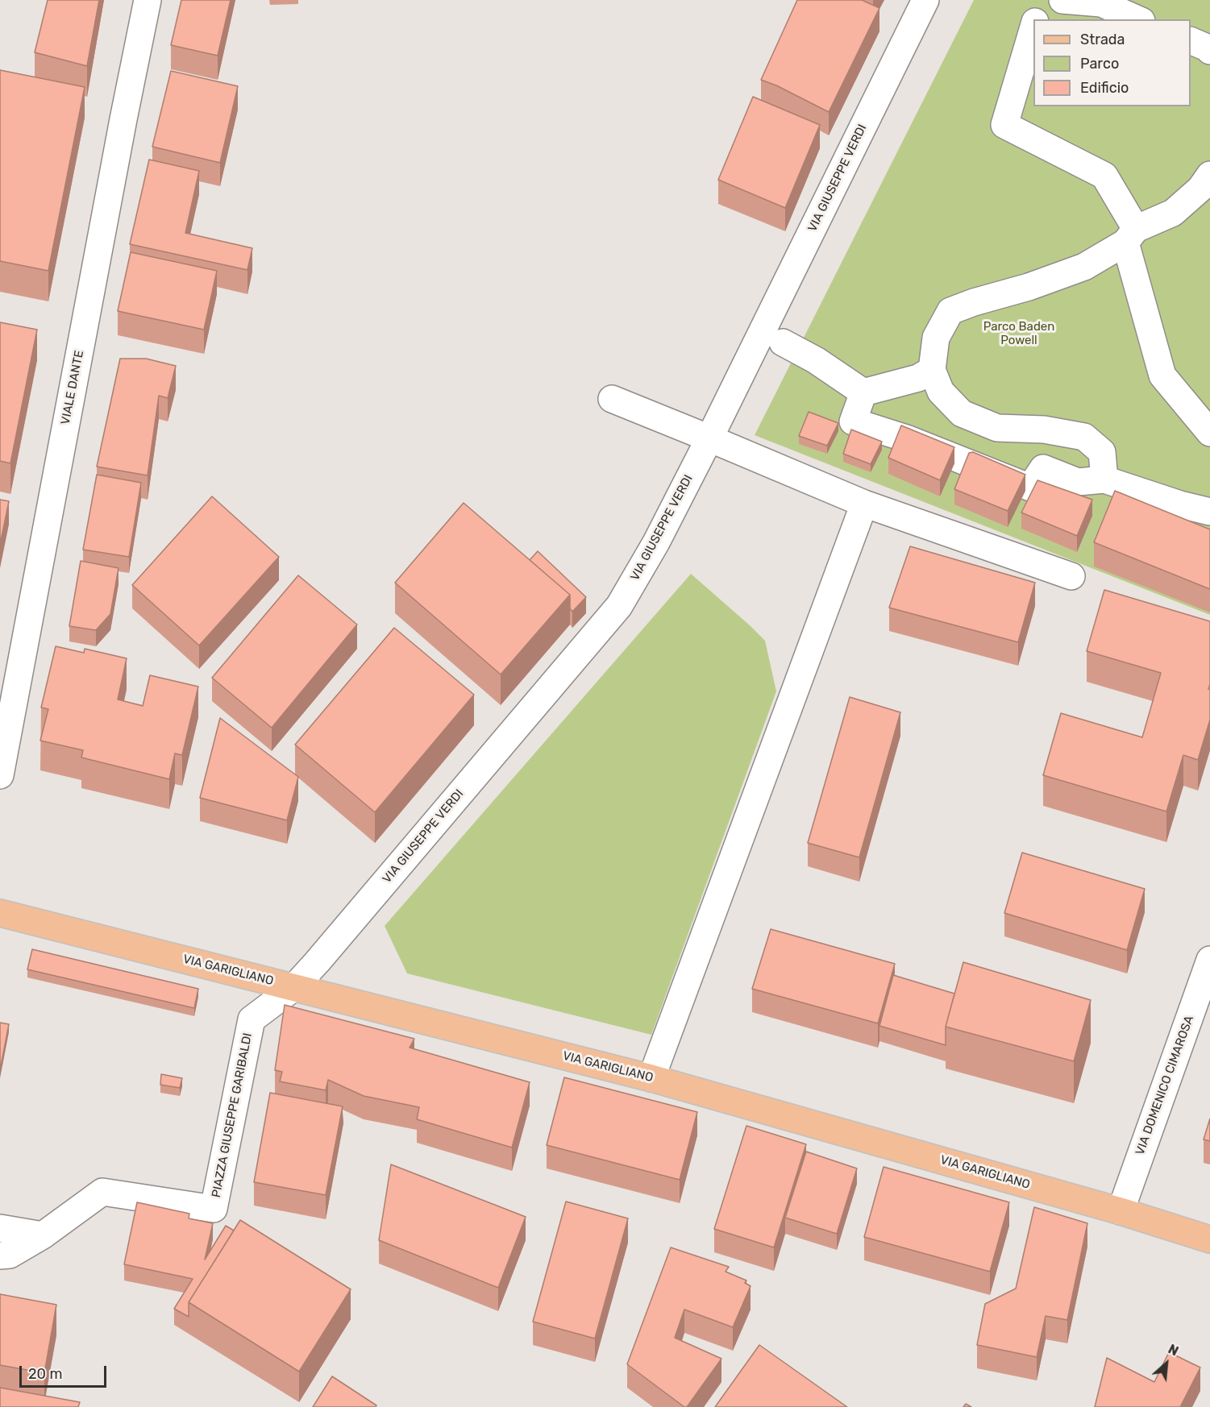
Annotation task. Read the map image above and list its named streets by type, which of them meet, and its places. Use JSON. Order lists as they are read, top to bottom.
{
  "streets": {
    "main road": ["VIA GARIGLIANO"],
    "street": [
      "VIA GIUSEPPE VERDI",
      "VIALE DANTE",
      "VIA DOMENICO CIMAROSA",
      "PIAZZA GIUSEPPE GARIBALDI"
    ]
  },
  "crossings": [
    ["VIA GIUSEPPE VERDI", "VIA GARIGLIANO"],
    ["VIA GIUSEPPE VERDI", "PIAZZA GIUSEPPE GARIBALDI"],
    ["VIA GARIGLIANO", "VIA DOMENICO CIMAROSA"],
    ["VIA GARIGLIANO", "PIAZZA GIUSEPPE GARIBALDI"]
  ],
  "parks": ["Parco Baden Powell"],
  "legend": ["Strada", "Parco", "Edificio"],
  "scale_bar": "20 m",
  "north": "top right"
}
